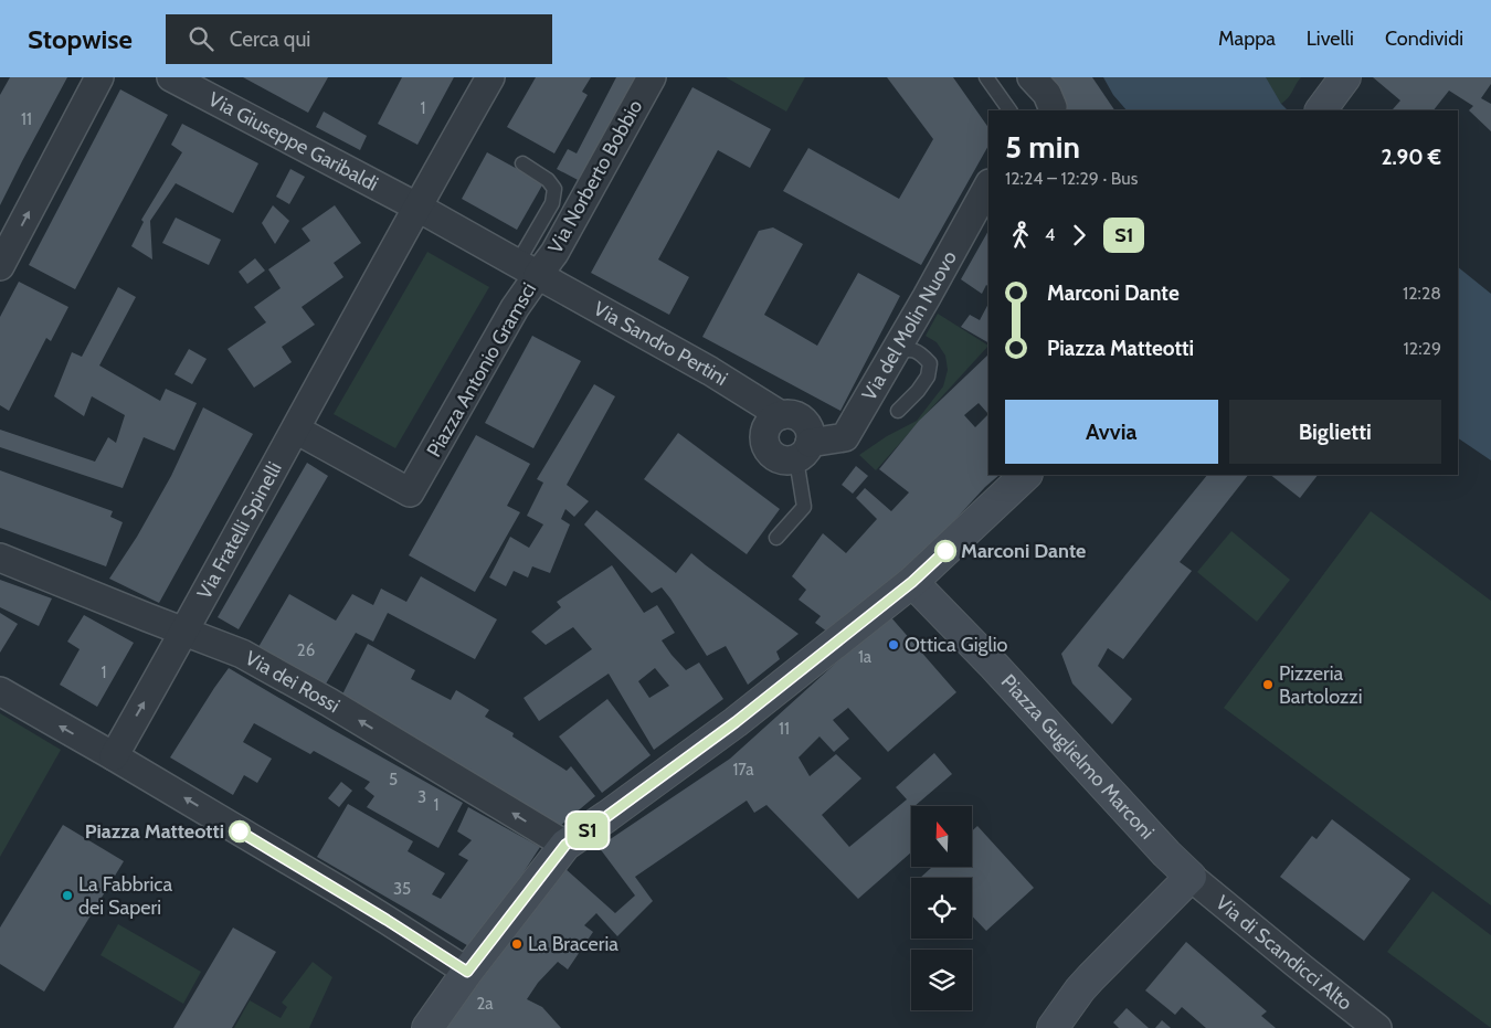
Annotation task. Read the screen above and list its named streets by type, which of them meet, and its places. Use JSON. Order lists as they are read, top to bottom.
{
  "streets": {
    "main road": ["Piazza Guglielmo Marconi"],
    "street": [
      "Via Giuseppe Garibaldi",
      "Via Norberto Bobbio",
      "Via del Molin Nuovo",
      "Via Sandro Pertini",
      "Piazza Antonio Gramsci",
      "Via Fratelli Spinelli",
      "Via dei Rossi",
      "Via di Scandicci Alto"
    ]
  },
  "crossings": [
    ["Via Giuseppe Garibaldi", "Piazza Antonio Gramsci"],
    ["Via Norberto Bobbio", "Via Sandro Pertini"],
    ["Via Norberto Bobbio", "Piazza Antonio Gramsci"],
    ["Via del Molin Nuovo", "Via Sandro Pertini"],
    ["Via Sandro Pertini", "Piazza Antonio Gramsci"],
    ["Piazza Antonio Gramsci", "Via Fratelli Spinelli"],
    ["Via Fratelli Spinelli", "Via dei Rossi"],
    ["Piazza Guglielmo Marconi", "Via di Scandicci Alto"]
  ],
  "one_way": ["Via Fratelli Spinelli"],
  "places": [
    "Marconi Dante",
    "Ottica Giglio",
    "Pizzeria Bartolozzi",
    "Piazza Matteotti",
    "La Fabbrica dei Saperi",
    "La Braceria"
  ],
  "lines": ["bus line S1"],
  "house_numbers": [
    "1",
    "11",
    "26",
    "1a",
    "1",
    "11",
    "17a",
    "5",
    "3",
    "1",
    "35",
    "2a"
  ],
  "north": "top",
  "page": {
    "header": "Stopwise",
    "search": "Cerca qui",
    "nav": ["Mappa", "Livelli", "Condividi"],
    "on_map": "S1",
    "heading": ["5 min", "12:24 – 12:29 · Bus", "2.90 €"],
    "legs": ["4", "S1"],
    "list": [
      {
        "name": "Marconi Dante",
        "value": "12:28"
      },
      {
        "name": "Piazza Matteotti",
        "value": "12:29"
      }
    ],
    "buttons": ["Avvia", "Biglietti"]
  }
}
